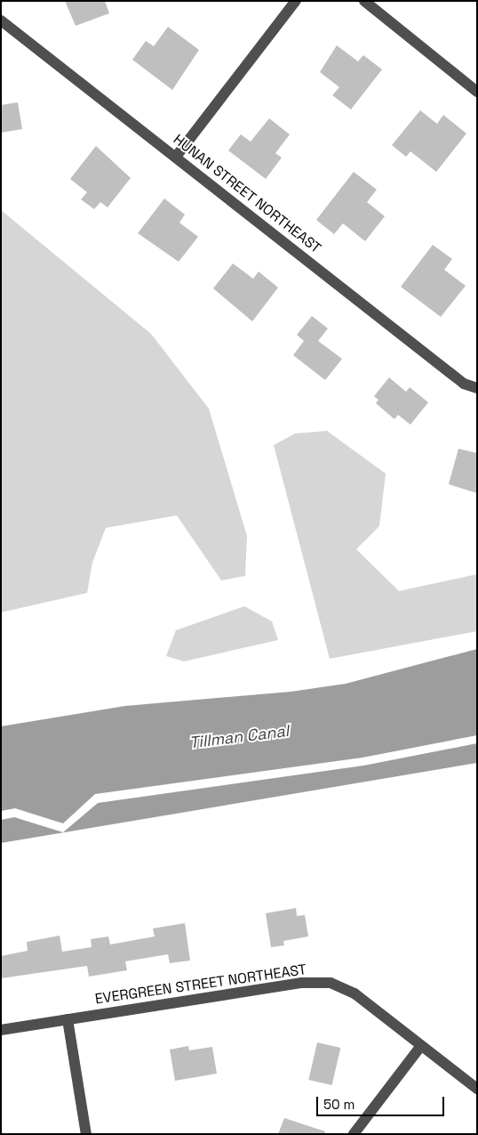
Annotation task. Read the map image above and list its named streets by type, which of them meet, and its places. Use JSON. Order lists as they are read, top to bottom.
{
  "streets": {
    "street": ["HUNAN STREET NORTHEAST", "EVERGREEN STREET NORTHEAST"]
  },
  "water": ["Tillman Canal"],
  "scale_bar": "50 m"
}
